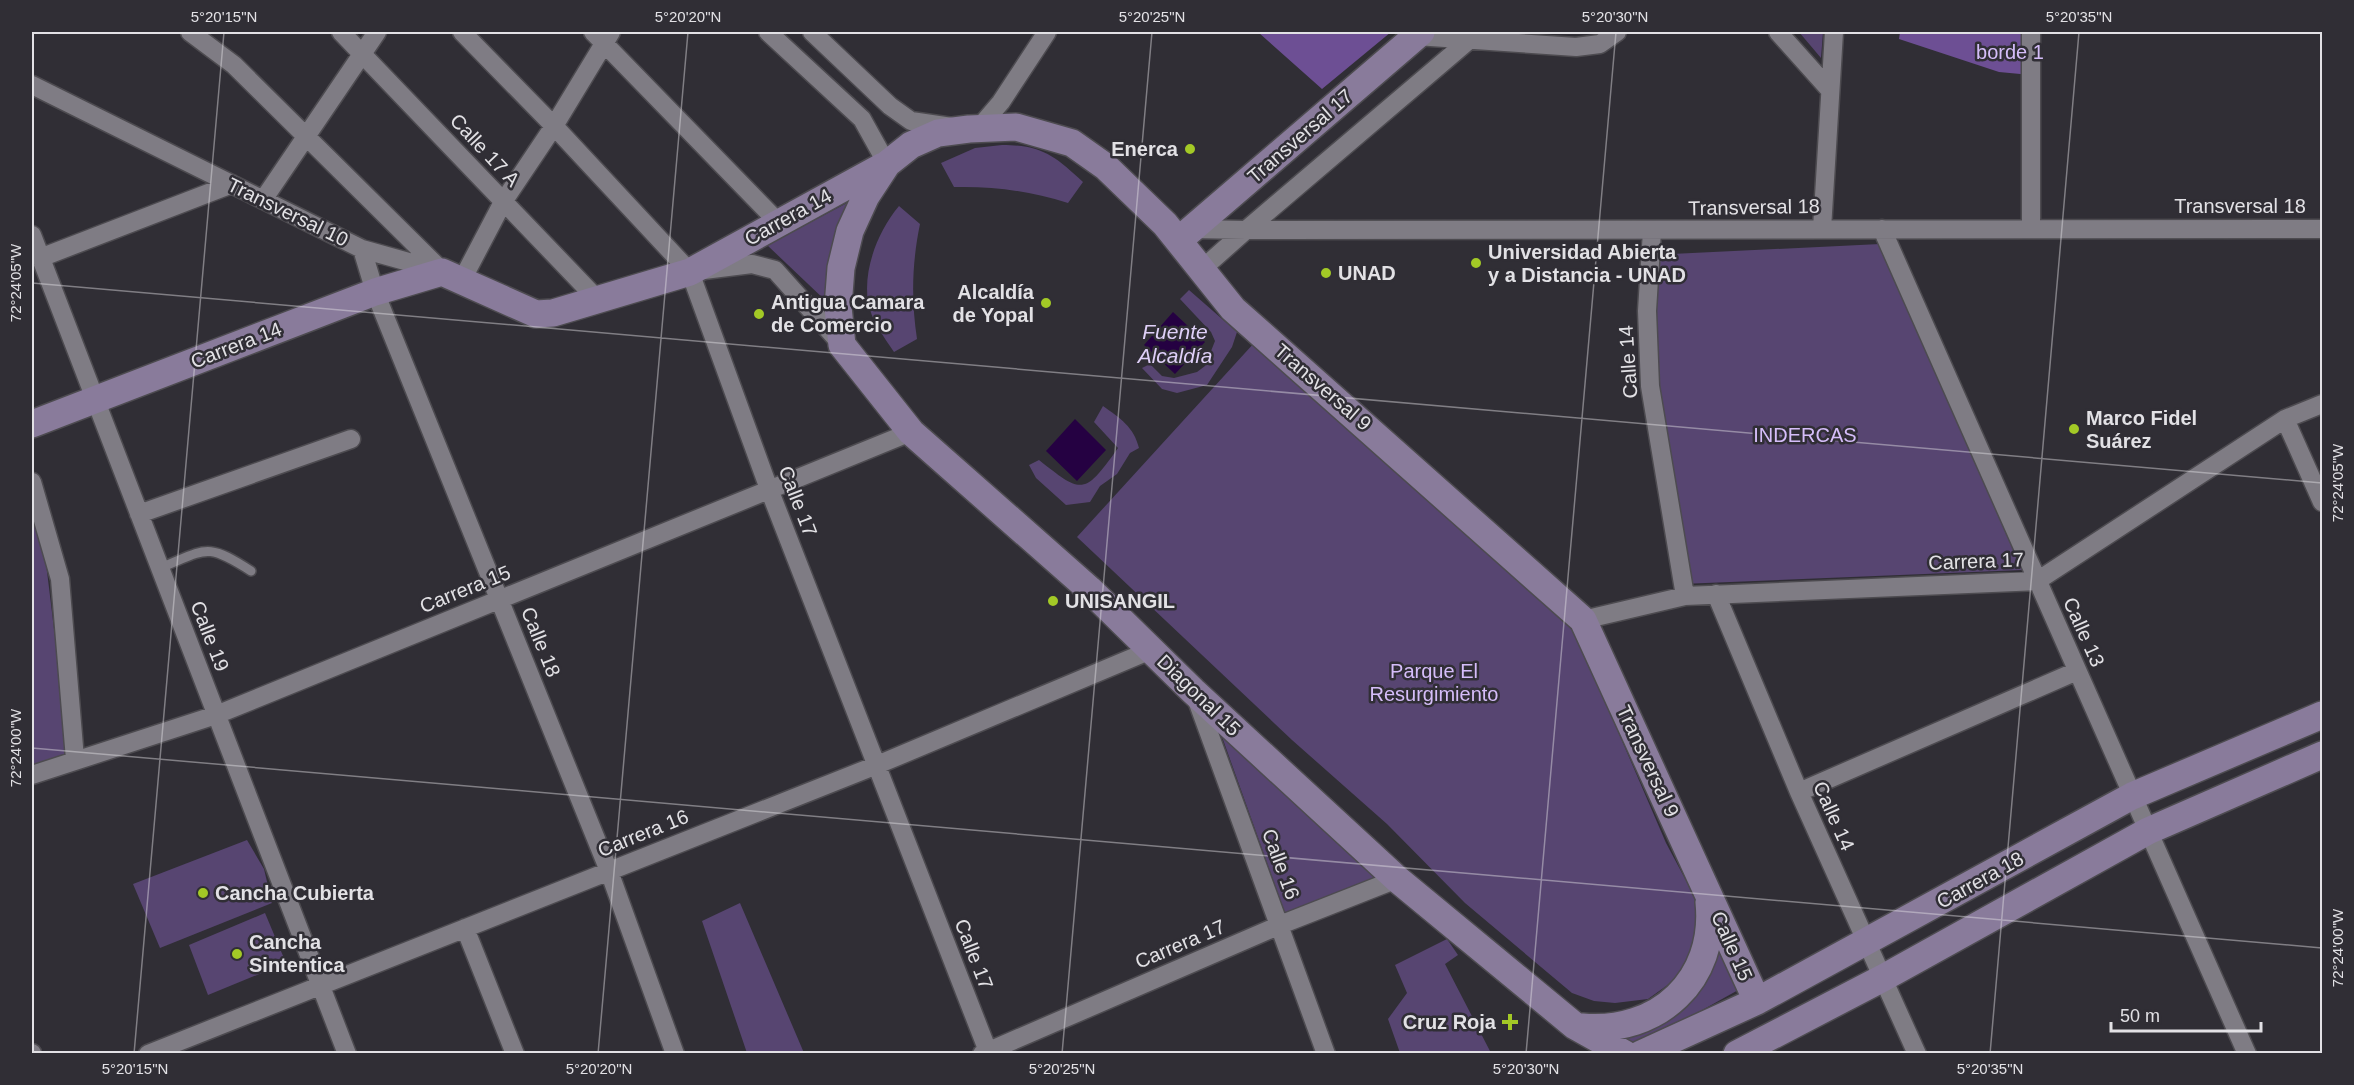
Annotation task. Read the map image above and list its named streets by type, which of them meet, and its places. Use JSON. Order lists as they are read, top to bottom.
{
  "streets": {
    "street": [
      "Transversal 17",
      "Calle 17 A",
      "Transversal 18",
      "Transversal 10",
      "Carrera 14",
      "Calle 14",
      "Transversal 9",
      "Calle 17",
      "Carrera 17",
      "Carrera 15",
      "Calle 13",
      "Calle 19",
      "Calle 18",
      "Diagonal 15",
      "Carrera 16",
      "Calle 16",
      "Carrera 18",
      "Calle 15"
    ]
  },
  "crossings": [
    ["Transversal 17", "Transversal 18"],
    ["Transversal 17", "Transversal 9"],
    ["Calle 17 A", "Carrera 14"],
    ["Transversal 18", "Calle 14"],
    ["Transversal 18", "Transversal 9"],
    ["Transversal 18", "Calle 13"],
    ["Transversal 10", "Carrera 14"],
    ["Transversal 10", "Calle 18"],
    ["Carrera 14", "Calle 17"],
    ["Carrera 14", "Calle 19"],
    ["Carrera 14", "Calle 18"],
    ["Carrera 14", "Diagonal 15"],
    ["Calle 14", "Carrera 17"],
    ["Calle 14", "Carrera 18"],
    ["Transversal 9", "Carrera 17"],
    ["Transversal 9", "Calle 15"],
    ["Calle 17", "Carrera 17"],
    ["Calle 17", "Carrera 15"],
    ["Calle 17", "Carrera 16"],
    ["Carrera 17", "Calle 13"],
    ["Carrera 17", "Diagonal 15"],
    ["Carrera 17", "Calle 16"],
    ["Carrera 15", "Calle 19"],
    ["Carrera 15", "Calle 18"],
    ["Carrera 15", "Diagonal 15"],
    ["Calle 13", "Carrera 18"],
    ["Calle 19", "Carrera 16"],
    ["Calle 18", "Carrera 16"],
    ["Diagonal 15", "Carrera 16"],
    ["Diagonal 15", "Calle 16"],
    ["Carrera 18", "Calle 15"]
  ],
  "water": ["Fuente Alcaldía"],
  "parks": ["borde 1", "INDERCAS", "Parque El Resurgimiento"],
  "places": {
    "other": [
      "Enerca",
      "Universidad Abierta y a Distancia - UNAD",
      "UNAD",
      "Alcaldía de Yopal",
      "Antigua Camara de Comercio",
      "Marco Fidel Suárez",
      "UNISANGIL",
      "Cancha Cubierta",
      "Cancha Sintentica"
    ],
    "health": ["Cruz Roja"]
  },
  "scale_bar": "50 m",
  "coordinates": [
    "5°20'15\"N",
    "5°20'20\"N",
    "5°20'25\"N",
    "5°20'30\"N",
    "5°20'35\"N",
    "72°24'05\"W",
    "72°24'00\"W"
  ]
}
